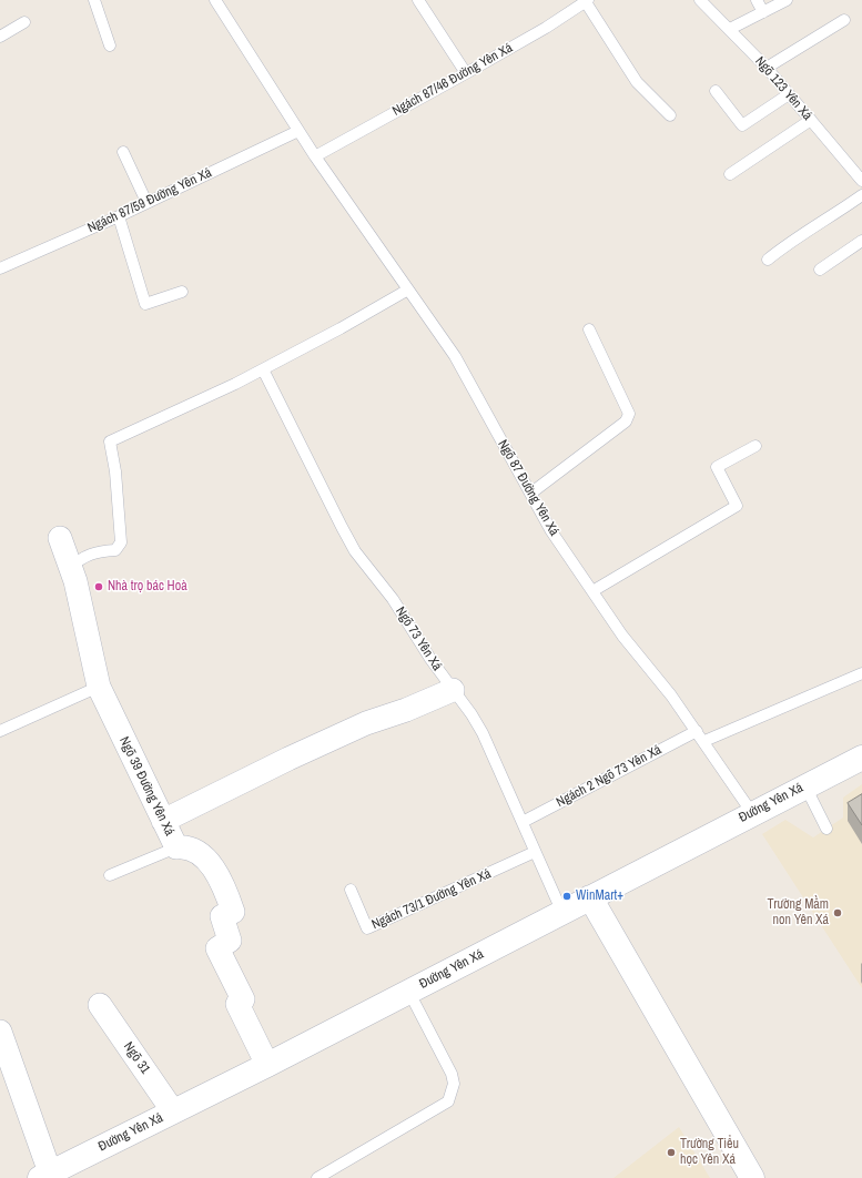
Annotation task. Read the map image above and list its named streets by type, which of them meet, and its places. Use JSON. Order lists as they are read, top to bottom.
{
  "streets": {
    "street": ["Ngõ 39 Đường Yên Xá", "Đường Yên Xá", "Ngõ 31"],
    "lane": [
      "Ngách 87/46 Đường Yên Xá",
      "Ngõ 123 Yên Xá",
      "Ngách 87/59 Đường Yên Xá",
      "Ngõ 87 Đường Yên Xá",
      "Ngõ 73 Yên Xá",
      "Ngách 2 Ngõ 73 Yên Xá",
      "Ngách 73/1 Đường Yên Xá"
    ]
  },
  "crossings": [
    ["Ngách 87/46 Đường Yên Xá", "Ngõ 87 Đường Yên Xá"],
    ["Ngách 87/59 Đường Yên Xá", "Ngõ 87 Đường Yên Xá"],
    ["Ngõ 87 Đường Yên Xá", "Ngách 2 Ngõ 73 Yên Xá"],
    ["Ngõ 87 Đường Yên Xá", "Đường Yên Xá"],
    ["Ngõ 73 Yên Xá", "Ngách 2 Ngõ 73 Yên Xá"],
    ["Ngõ 73 Yên Xá", "Đường Yên Xá"],
    ["Ngõ 73 Yên Xá", "Ngách 73/1 Đường Yên Xá"],
    ["Ngõ 39 Đường Yên Xá", "Đường Yên Xá"],
    ["Đường Yên Xá", "Ngõ 31"]
  ],
  "places": [
    "Nhà trọ bác Hoà",
    "WinMart+",
    "Trường Mầm non Yên Xá",
    "Trường Tiểu học Yên Xá"
  ]
}
